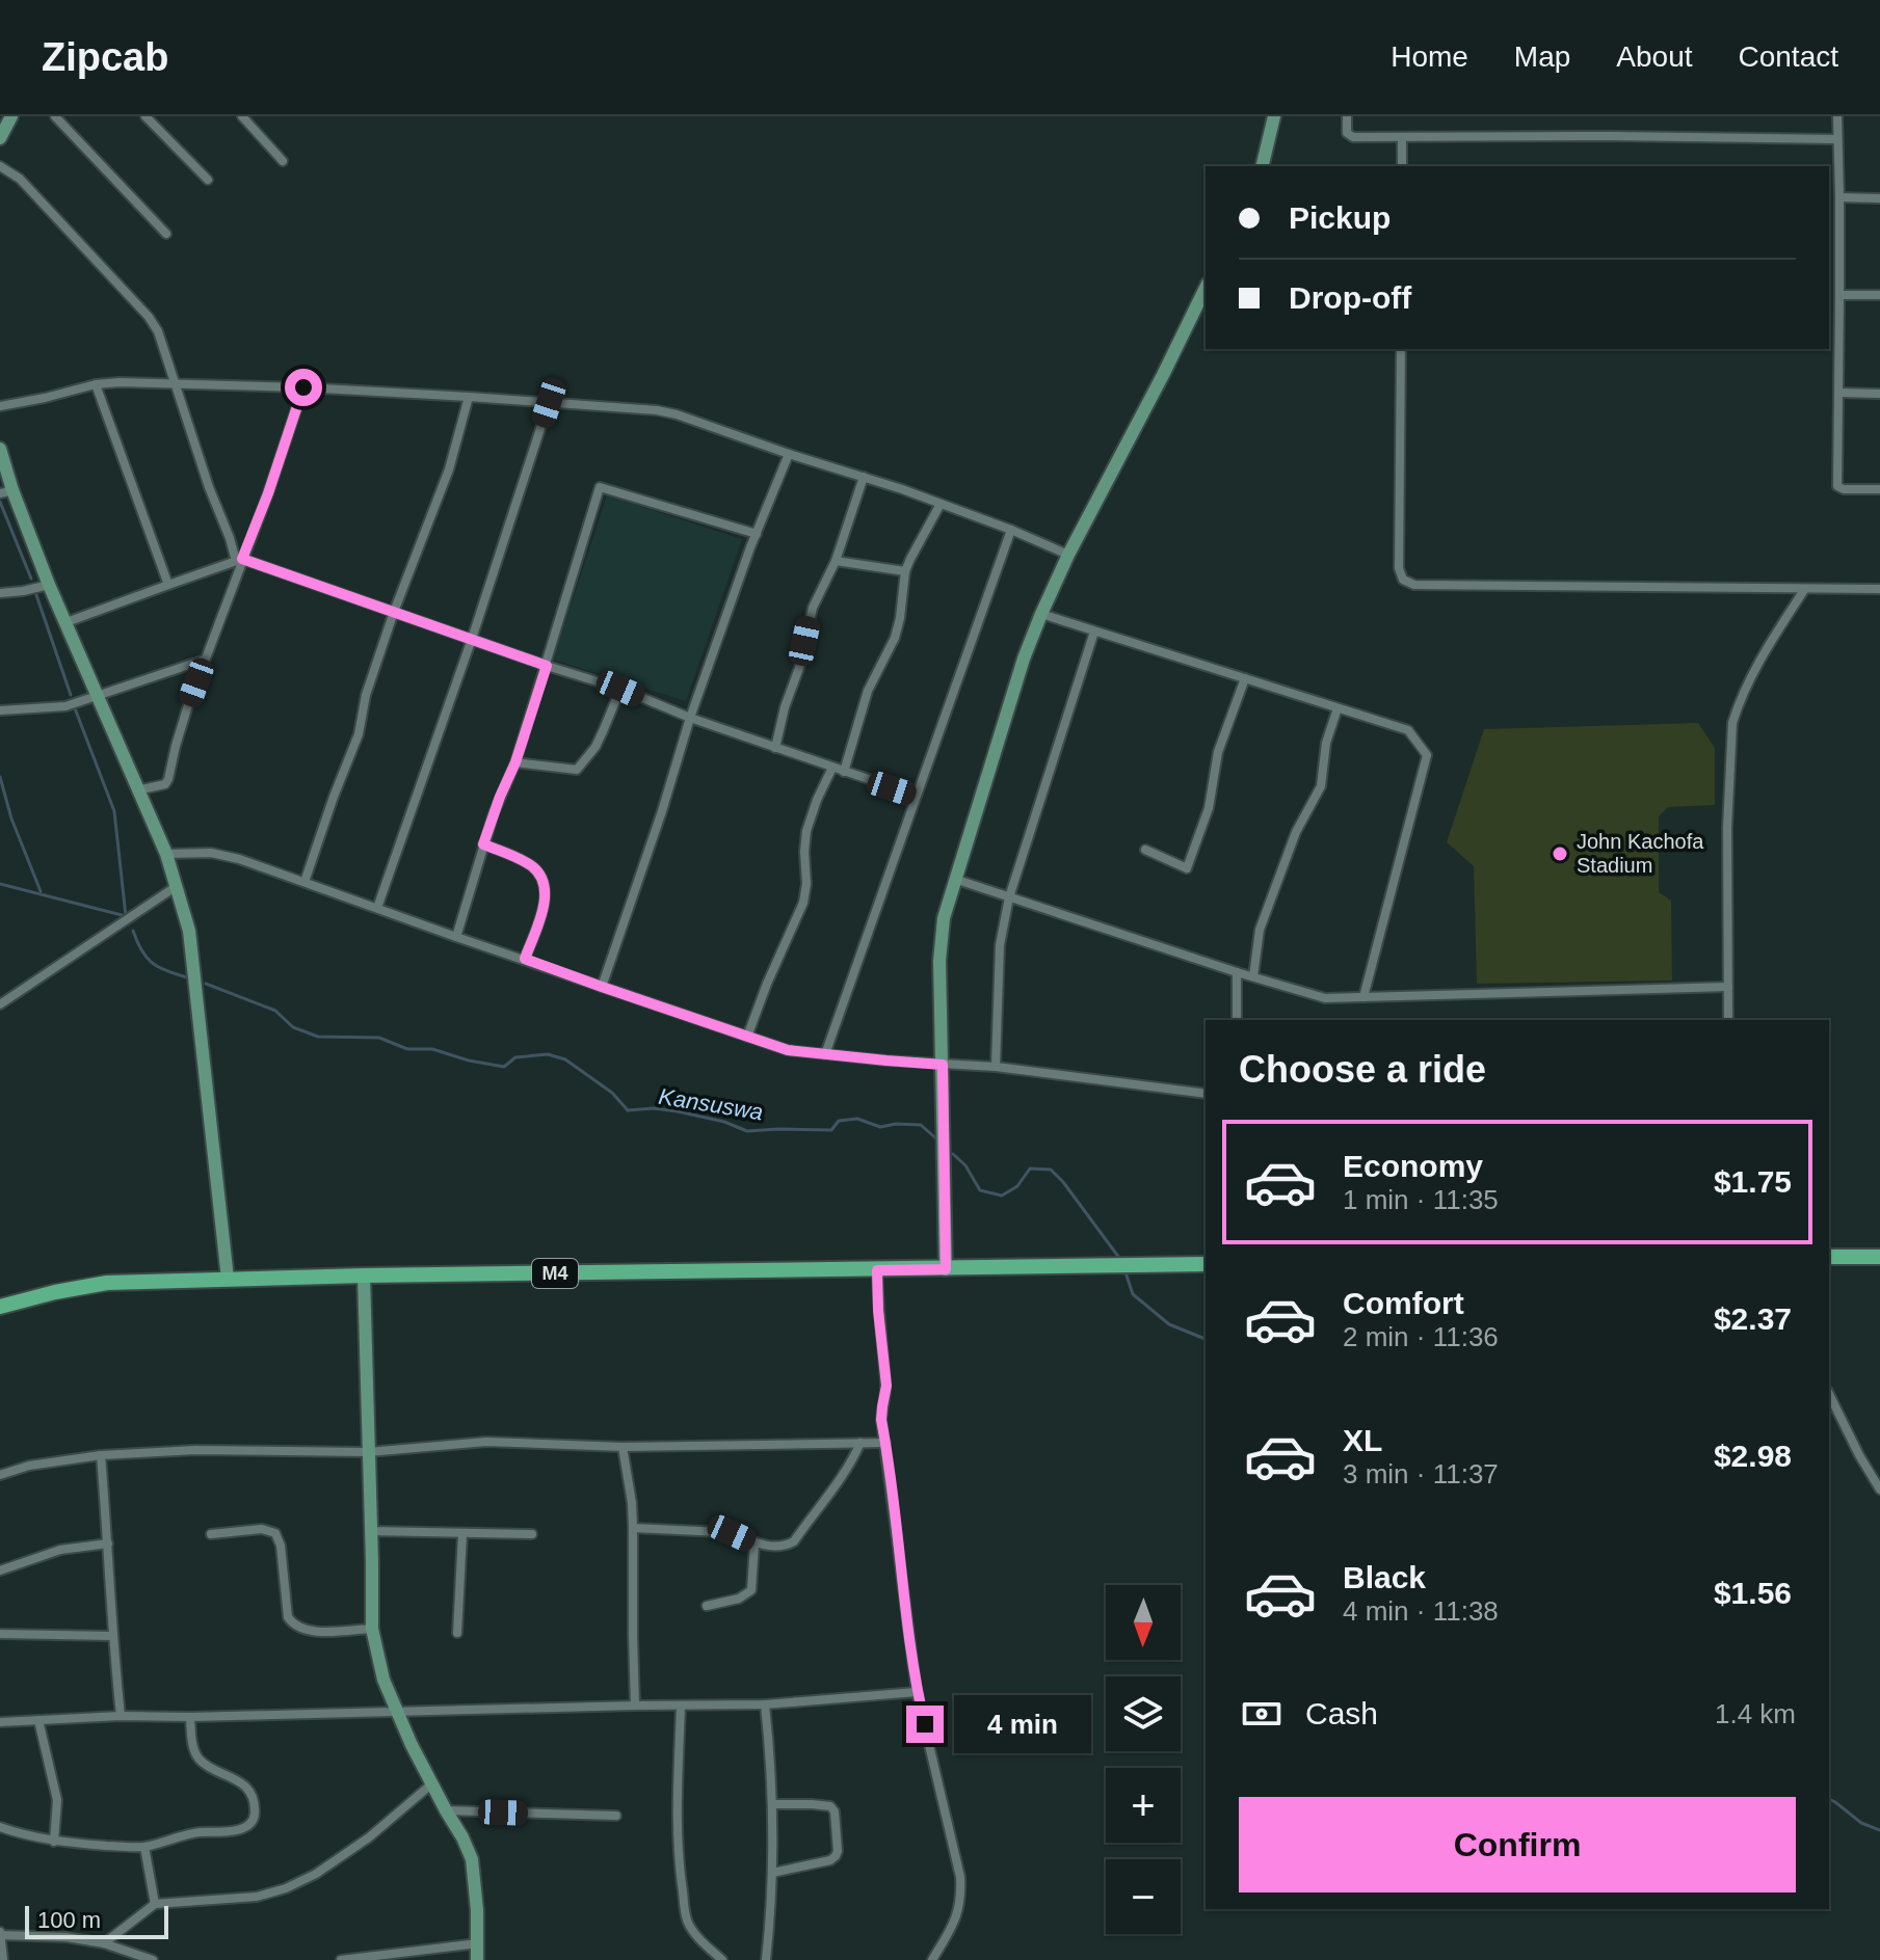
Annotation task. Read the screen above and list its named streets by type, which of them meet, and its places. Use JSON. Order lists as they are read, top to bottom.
{
  "streets": {
    "main road": ["M4"]
  },
  "water": ["Kansuswa"],
  "places": ["John Kachofa Stadium"],
  "scale_bar": "100 m",
  "north": "bottom",
  "page": {
    "header": "Zipcab",
    "nav": [
      "Home",
      "Map",
      "About",
      "Contact"
    ],
    "banner": ["Pickup", "Drop-off"],
    "heading": "Choose a ride",
    "list": [
      {
        "name": "Economy",
        "note": "1 min · 11:35",
        "value": "$1.75"
      },
      {
        "name": "Comfort",
        "note": "2 min · 11:36",
        "value": "$2.37"
      },
      {
        "name": "XL",
        "note": "3 min · 11:37",
        "value": "$2.98"
      },
      {
        "name": "Black",
        "note": "4 min · 11:38",
        "value": "$1.56"
      }
    ],
    "map_buttons": ["+", "−"],
    "pay": ["Cash", "1.4 km"],
    "bubble": "4 min",
    "buttons": "Confirm",
    "scale": "100 m"
  }
}
